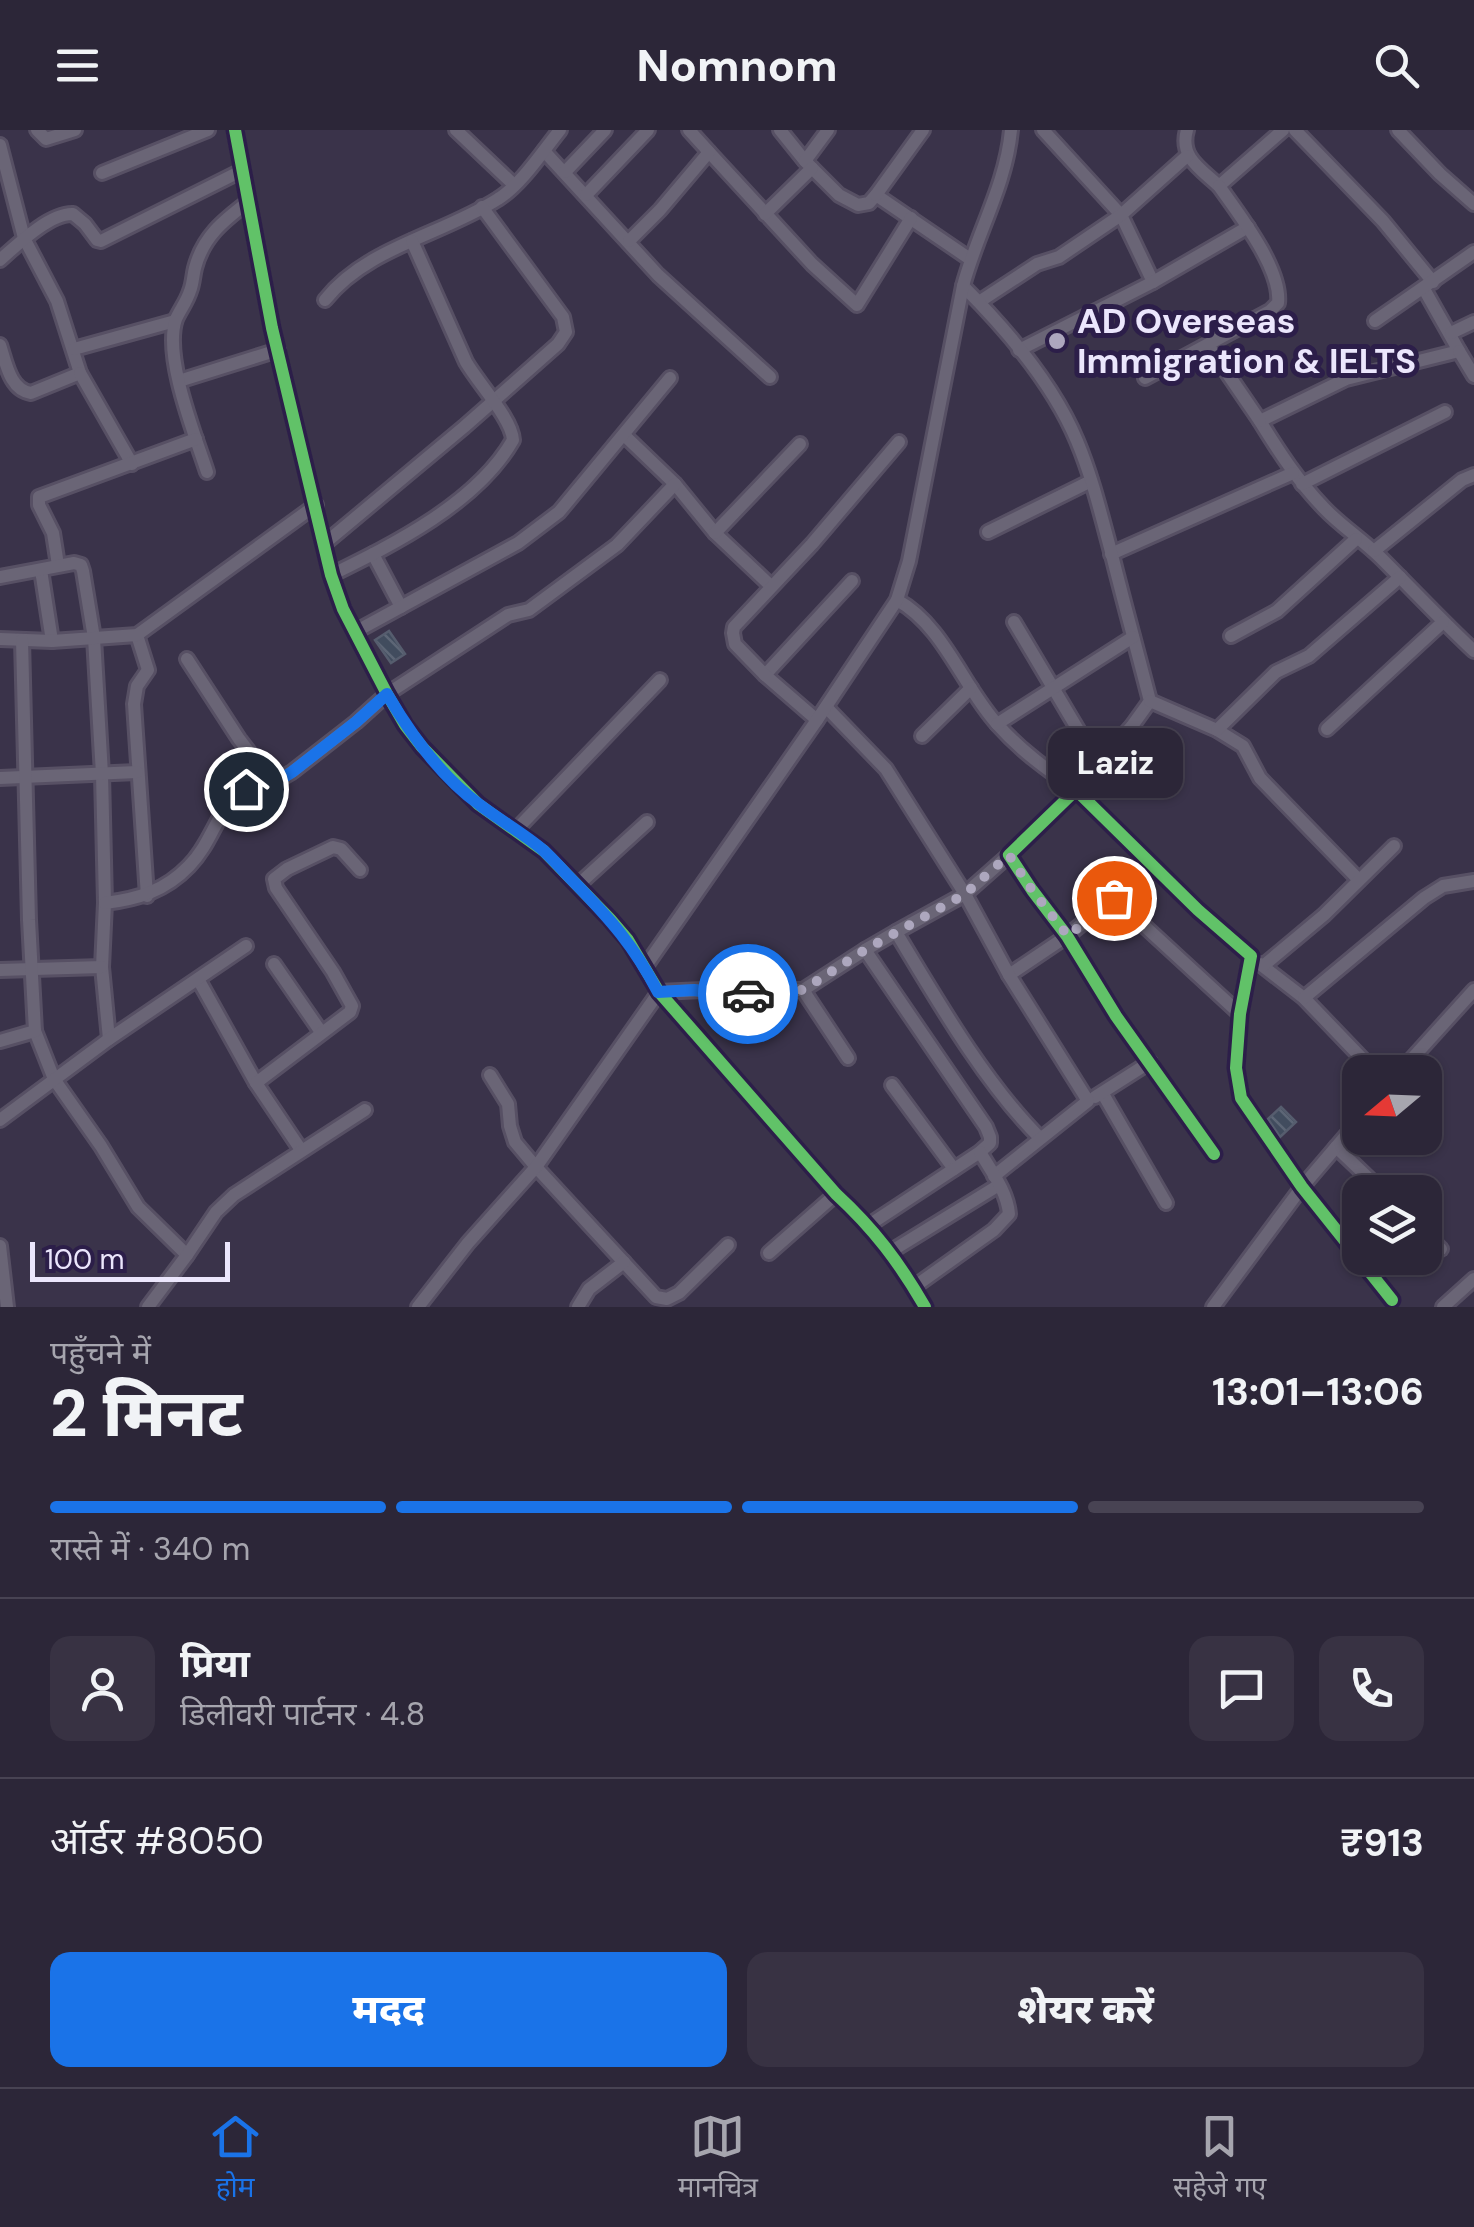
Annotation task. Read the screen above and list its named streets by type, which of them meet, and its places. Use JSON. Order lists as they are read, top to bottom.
{
  "places": ["AD Overseas Immigration & IELTS", "Laziz"],
  "scale_bar": "100 m",
  "north": "left",
  "page": {
    "header": "Nomnom",
    "bubble": "Laziz",
    "scale": "100 m",
    "heading": ["2 मिनट", "पहुँचने में", "13:01–13:06"],
    "panel": [
      "प्रिया",
      "डिलीवरी पार्टनर · 4.8",
      "ऑर्डर #8050",
      "₹913"
    ],
    "bar": "रास्ते में · 340 m",
    "buttons": ["मदद", "शेयर करें"],
    "tabs": ["होम", "मानचित्र", "सहेजे गए"]
  }
}
